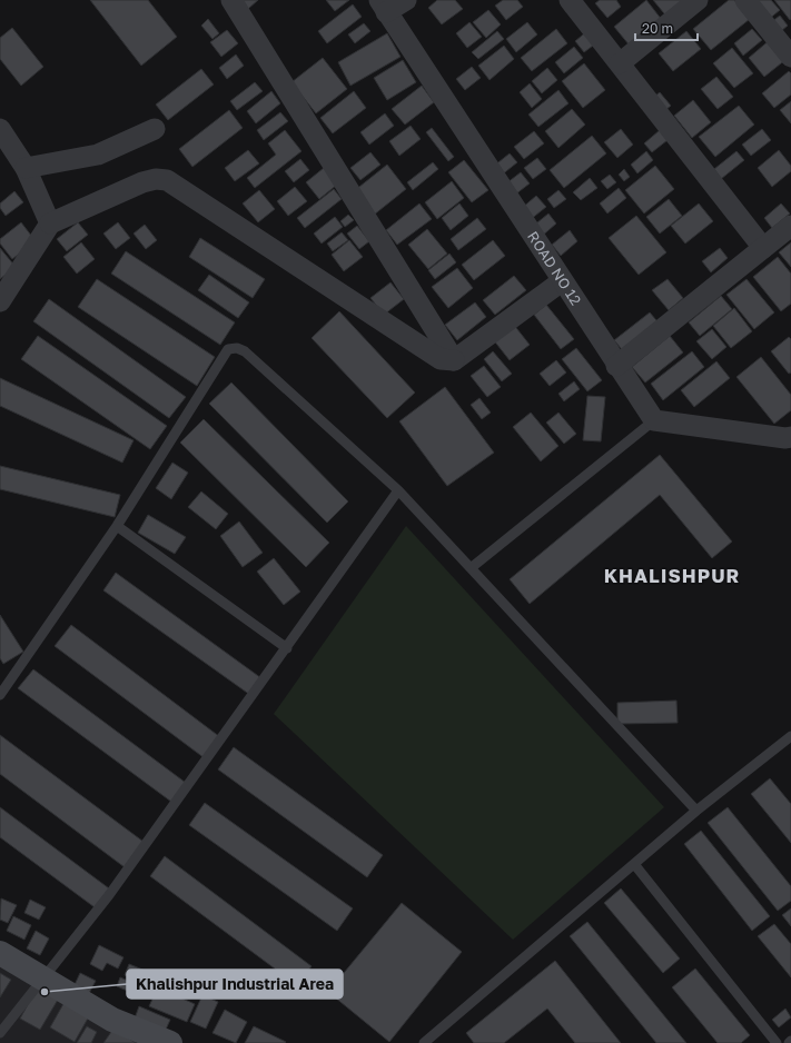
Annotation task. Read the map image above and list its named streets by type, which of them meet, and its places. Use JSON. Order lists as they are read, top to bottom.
{
  "streets": {
    "street": ["ROAD NO 12"]
  },
  "districts": ["KHALISHPUR"],
  "places": ["Khalishpur Industrial Area"],
  "scale_bar": "20 m"
}
